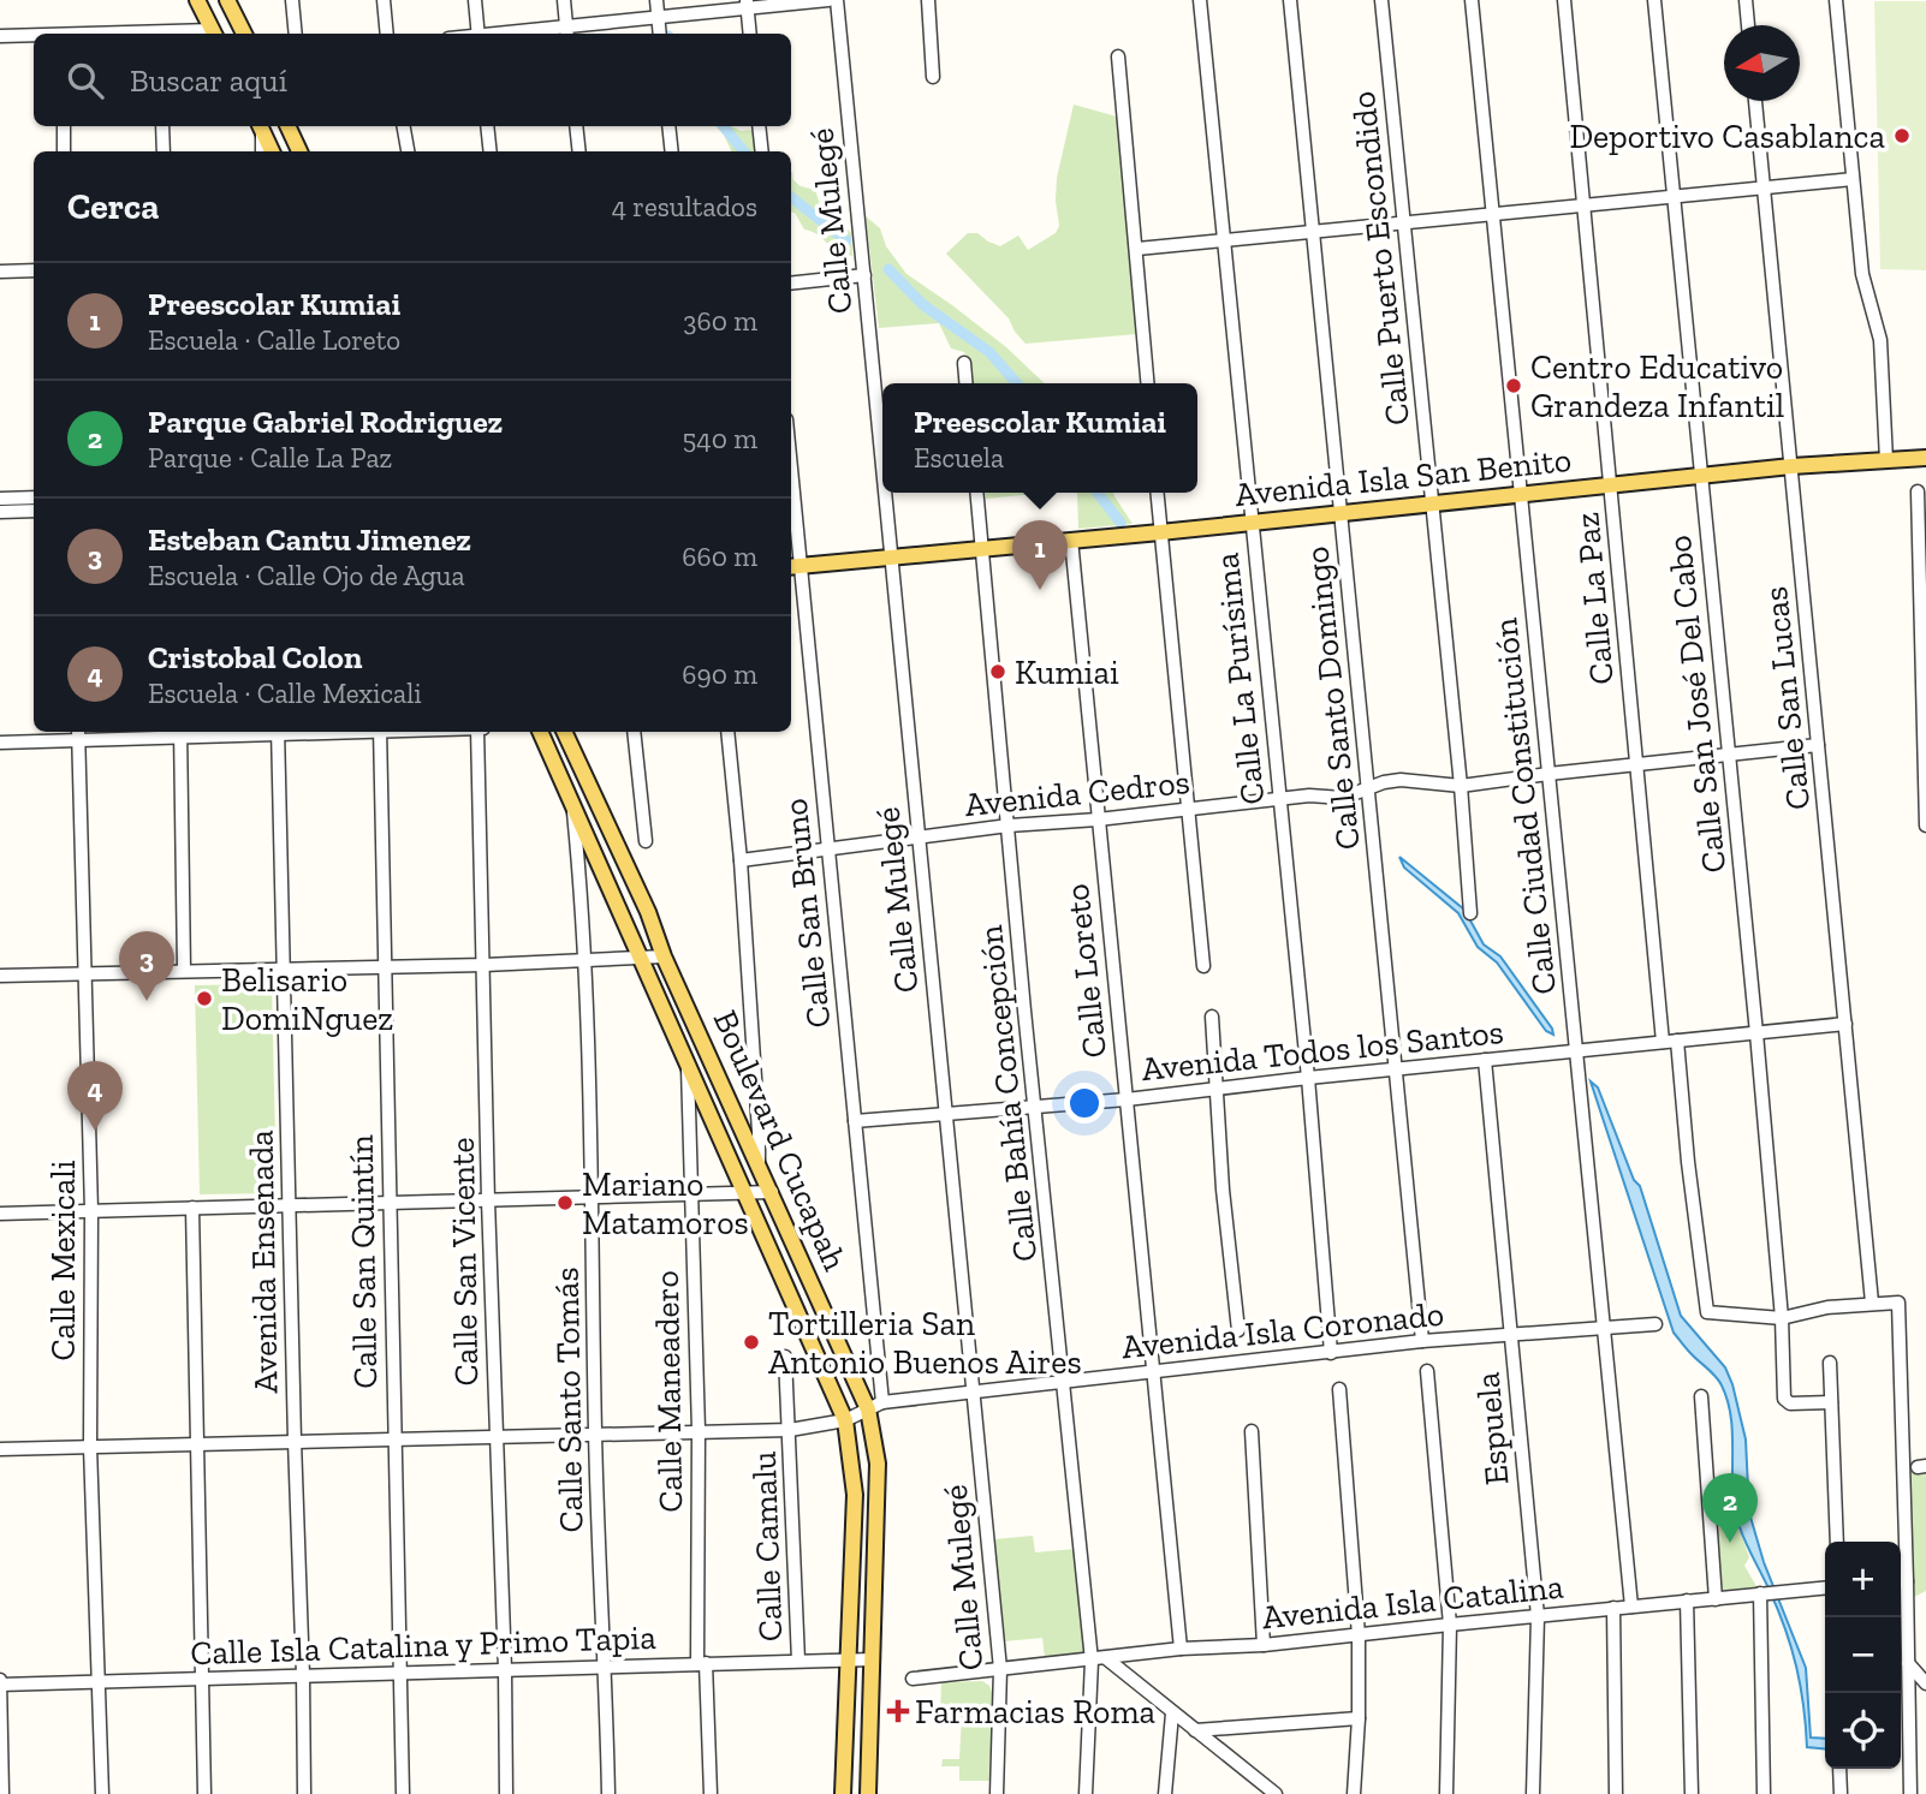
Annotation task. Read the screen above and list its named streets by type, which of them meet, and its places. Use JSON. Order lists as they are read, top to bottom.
{
  "streets": {
    "main road": ["Avenida Isla San Benito", "Boulevard Cucapah"],
    "street": [
      "Calle Mulegé",
      "Calle Puerto Escondido",
      "Calle La Paz",
      "Calle La Purísima",
      "Calle Santo Domingo",
      "Calle San Lucas",
      "Calle San José Del Cabo",
      "Avenida Cedros",
      "Calle Ciudad Constitución",
      "Calle San Bruno",
      "Calle Loreto",
      "Avenida Todos los Santos",
      "Calle Bahía Concepción",
      "Calle Mexicali",
      "Avenida Ensenada",
      "Calle San Quintín",
      "Calle San Vicente",
      "Avenida Isla Coronado",
      "Calle Maneadero",
      "Calle Santo Tomás",
      "Espuela",
      "Calle Camalu",
      "Avenida Isla Catalina",
      "Calle Isla Catalina y Primo Tapia"
    ]
  },
  "crossings": [
    ["Calle Mulegé", "Avenida Isla San Benito"],
    ["Calle Mulegé", "Avenida Cedros"],
    ["Calle Mulegé", "Avenida Todos los Santos"],
    ["Calle Mulegé", "Avenida Isla Coronado"],
    ["Calle Mulegé", "Avenida Isla Catalina"],
    ["Calle Puerto Escondido", "Avenida Isla San Benito"],
    ["Calle Puerto Escondido", "Avenida Cedros"],
    ["Avenida Isla San Benito", "Calle La Paz"],
    ["Avenida Isla San Benito", "Calle La Purísima"],
    ["Avenida Isla San Benito", "Calle Santo Domingo"],
    ["Avenida Isla San Benito", "Calle San Lucas"],
    ["Avenida Isla San Benito", "Calle San José Del Cabo"],
    ["Avenida Isla San Benito", "Calle Ciudad Constitución"],
    ["Avenida Isla San Benito", "Calle San Bruno"],
    ["Avenida Isla San Benito", "Calle Loreto"],
    ["Avenida Isla San Benito", "Calle Bahía Concepción"],
    ["Calle La Paz", "Calle San José Del Cabo"],
    ["Calle La Paz", "Avenida Cedros"],
    ["Calle La Paz", "Avenida Todos los Santos"],
    ["Calle La Purísima", "Avenida Cedros"],
    ["Calle La Purísima", "Avenida Todos los Santos"],
    ["Calle La Purísima", "Avenida Isla Coronado"],
    ["Calle Santo Domingo", "Avenida Cedros"],
    ["Calle Santo Domingo", "Avenida Todos los Santos"],
    ["Calle Santo Domingo", "Avenida Isla Coronado"],
    ["Calle San Lucas", "Avenida Cedros"],
    ["Calle San Lucas", "Avenida Todos los Santos"],
    ["Calle San José Del Cabo", "Avenida Cedros"],
    ["Calle San José Del Cabo", "Avenida Todos los Santos"],
    ["Avenida Cedros", "Calle Ciudad Constitución"],
    ["Avenida Cedros", "Calle San Bruno"],
    ["Avenida Cedros", "Calle Loreto"],
    ["Avenida Cedros", "Calle Bahía Concepción"],
    ["Calle Ciudad Constitución", "Avenida Todos los Santos"],
    ["Calle Ciudad Constitución", "Avenida Isla Coronado"],
    ["Calle Ciudad Constitución", "Avenida Isla Catalina"],
    ["Calle San Bruno", "Avenida Todos los Santos"],
    ["Calle San Bruno", "Boulevard Cucapah"],
    ["Calle San Bruno", "Avenida Isla Coronado"],
    ["Calle Loreto", "Avenida Todos los Santos"],
    ["Calle Loreto", "Avenida Isla Coronado"],
    ["Calle Loreto", "Avenida Isla Catalina"],
    ["Avenida Todos los Santos", "Calle Bahía Concepción"],
    ["Avenida Todos los Santos", "Espuela"],
    ["Calle Bahía Concepción", "Avenida Isla Coronado"],
    ["Calle Bahía Concepción", "Avenida Isla Catalina"],
    ["Boulevard Cucapah", "Avenida Isla Coronado"],
    ["Boulevard Cucapah", "Calle Maneadero"],
    ["Boulevard Cucapah", "Calle Santo Tomás"],
    ["Boulevard Cucapah", "Calle Isla Catalina y Primo Tapia"],
    ["Calle Mexicali", "Avenida Isla Coronado"],
    ["Calle Mexicali", "Calle Isla Catalina y Primo Tapia"],
    ["Avenida Ensenada", "Avenida Isla Coronado"],
    ["Avenida Ensenada", "Calle Isla Catalina y Primo Tapia"],
    ["Calle San Quintín", "Avenida Isla Coronado"],
    ["Calle San Quintín", "Calle Isla Catalina y Primo Tapia"],
    ["Calle San Vicente", "Avenida Isla Coronado"],
    ["Calle San Vicente", "Calle Isla Catalina y Primo Tapia"],
    ["Avenida Isla Coronado", "Calle Maneadero"],
    ["Avenida Isla Coronado", "Calle Santo Tomás"],
    ["Avenida Isla Coronado", "Espuela"],
    ["Avenida Isla Coronado", "Calle Camalu"],
    ["Calle Maneadero", "Calle Isla Catalina y Primo Tapia"],
    ["Calle Santo Tomás", "Calle Isla Catalina y Primo Tapia"],
    ["Espuela", "Avenida Isla Catalina"],
    ["Calle Camalu", "Calle Isla Catalina y Primo Tapia"]
  ],
  "places": {
    "other": [
      "Deportivo Casablanca",
      "Centro Educativo Grandeza Infantil",
      "Kumiai",
      "Belisario DomiNguez",
      "Mariano Matamoros",
      "Tortilleria San Antonio Buenos Aires"
    ],
    "health": ["Farmacias Roma"]
  },
  "north": "left",
  "page": {
    "search": "Buscar aquí",
    "heading": ["Cerca", "4 resultados"],
    "list": [
      {
        "mark": "1",
        "name": "Preescolar Kumiai",
        "note": "Escuela · Calle Loreto",
        "value": "360 m"
      },
      {
        "mark": "2",
        "name": "Parque Gabriel Rodriguez",
        "note": "Parque · Calle La Paz",
        "value": "540 m"
      },
      {
        "mark": "3",
        "name": "Esteban Cantu Jimenez",
        "note": "Escuela · Calle Ojo de Agua",
        "value": "660 m"
      },
      {
        "mark": "4",
        "name": "Cristobal Colon",
        "note": "Escuela · Calle Mexicali",
        "value": "690 m"
      }
    ],
    "popup": ["Preescolar Kumiai", "Escuela"],
    "pins": [
      "1",
      "3",
      "4",
      "2"
    ],
    "map_buttons": ["+", "−"]
  }
}
